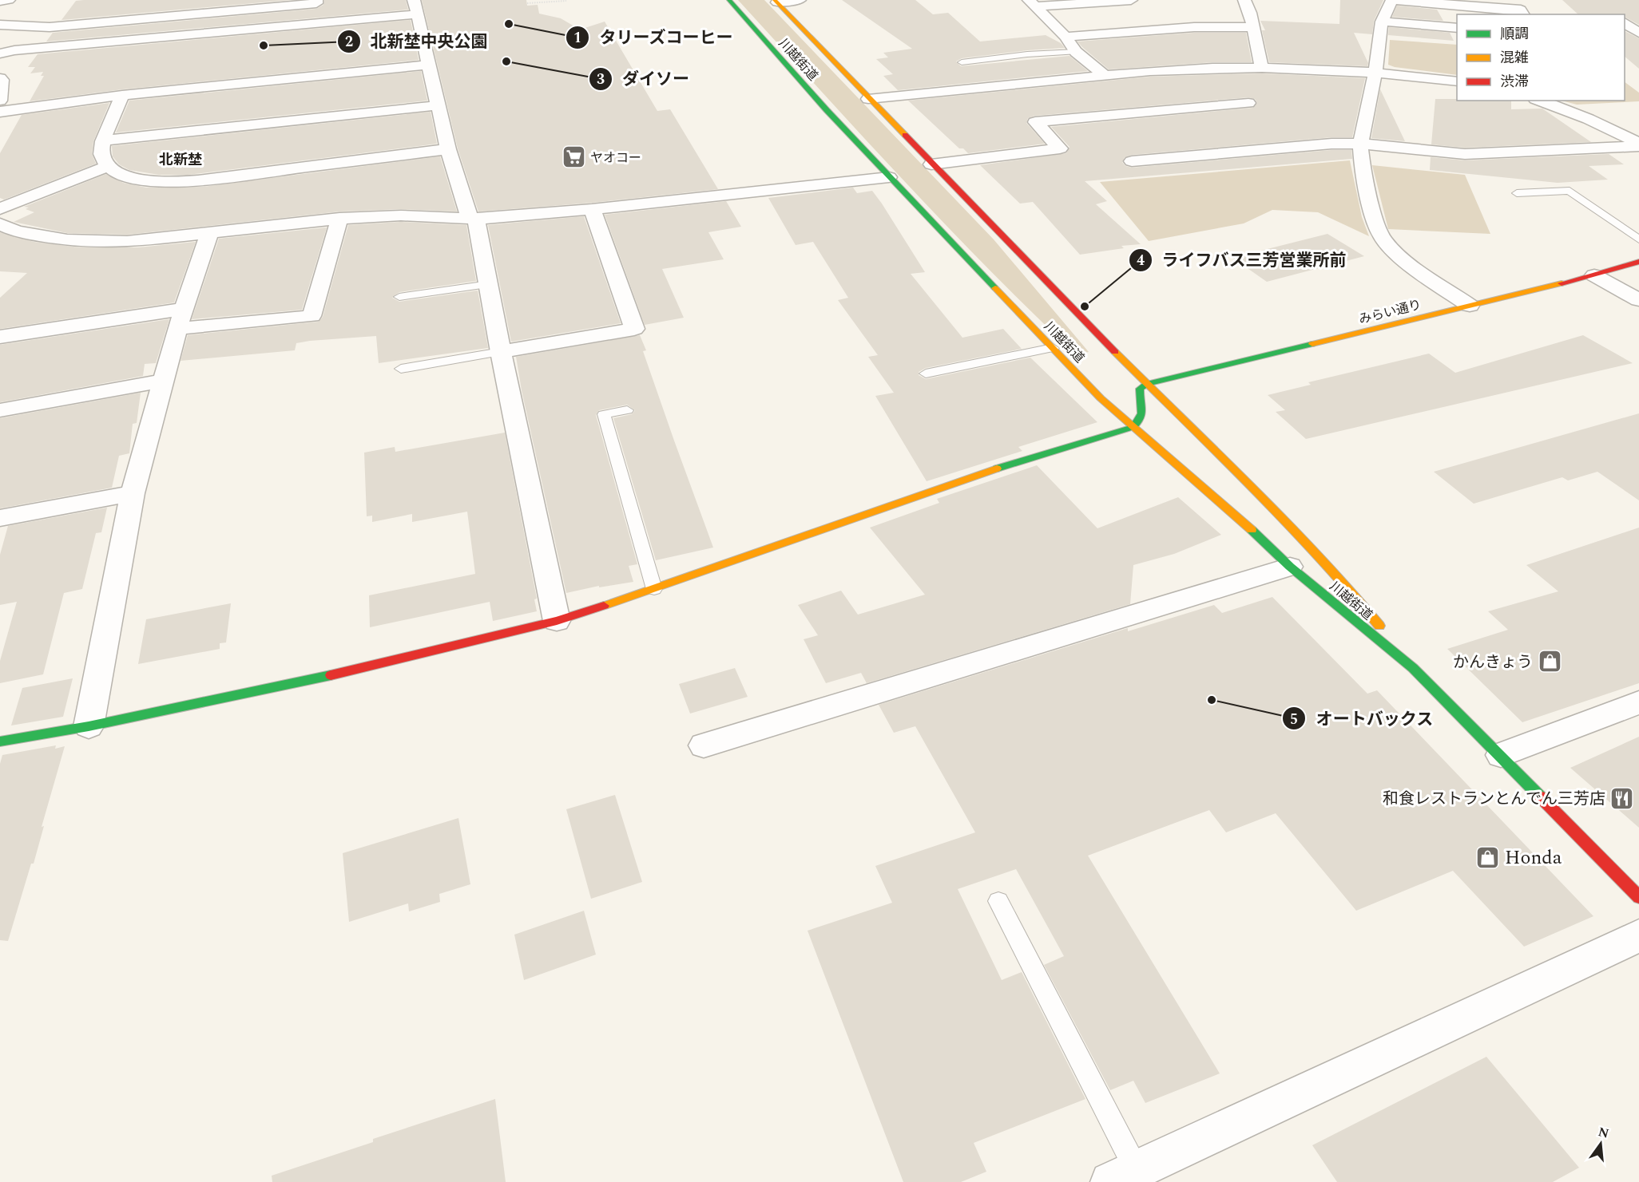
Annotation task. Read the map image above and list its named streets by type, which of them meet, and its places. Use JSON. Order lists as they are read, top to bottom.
{
  "streets": {
    "main road": ["川越街道", "みらい通り"]
  },
  "crossings": [
    ["川越街道", "みらい通り"]
  ],
  "districts": ["北新埜"],
  "places": {
    "other": [
      "タリーズコーヒー",
      "北新埜中央公園",
      "ダイソー",
      "ライフバス三芳営業所前",
      "オートバックス"
    ],
    "supermarket": ["ヤオコー"],
    "shop": ["かんきょう", "Honda"],
    "restaurant": ["和食レストランとんでん三芳店"]
  },
  "legend": ["順調", "混雑", "渋滞"],
  "north": "top"
}
